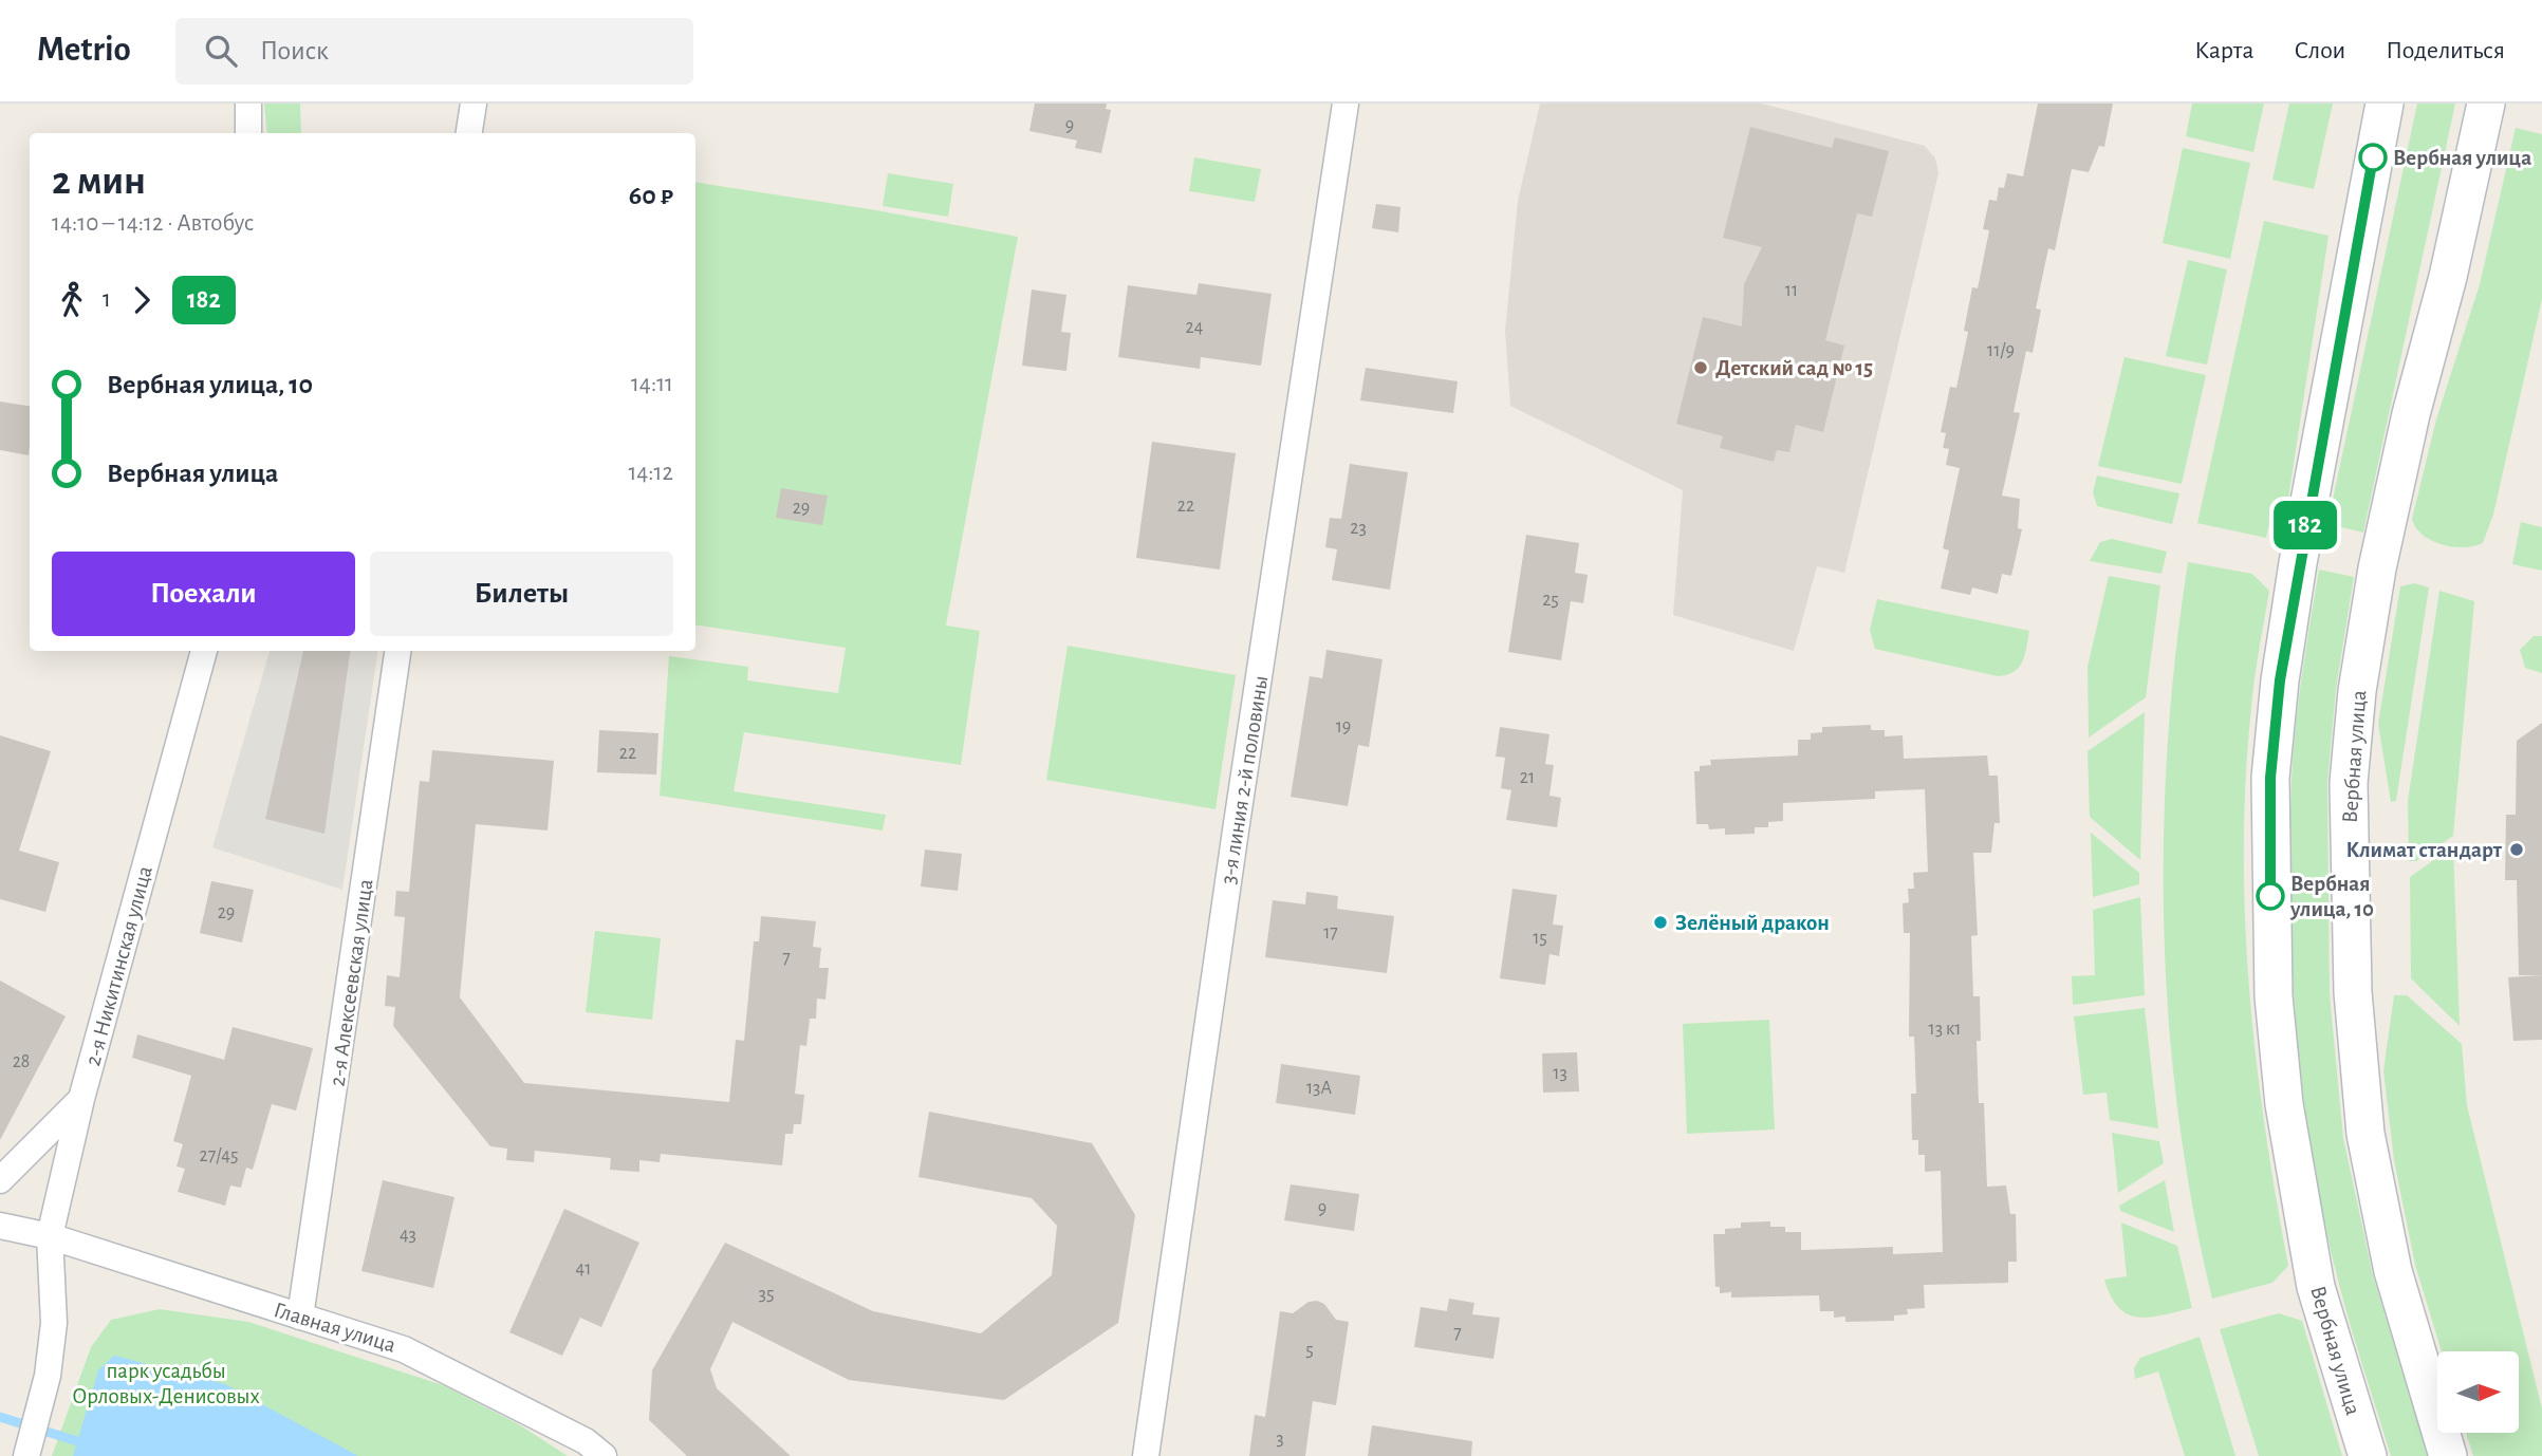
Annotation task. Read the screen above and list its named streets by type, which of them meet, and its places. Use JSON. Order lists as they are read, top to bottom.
{
  "streets": {
    "main road": ["Вербная улица"],
    "street": [
      "3-я линия 2-й половины",
      "2-я Никитинская улица",
      "2-я Алексеевская улица",
      "Главная улица"
    ]
  },
  "crossings": [
    ["2-я Никитинская улица", "Главная улица"],
    ["2-я Алексеевская улица", "Главная улица"]
  ],
  "parks": ["парк усадьбы Орловых-Денисовых"],
  "places": [
    "Вербная улица",
    "Детский сад № 15",
    "Климат стандарт",
    "Вербная улица, 10",
    "Зелёный дракон"
  ],
  "lines": ["bus line 182"],
  "house_numbers": [
    "9",
    "11",
    "24",
    "11/9",
    "22",
    "29",
    "23",
    "25",
    "19",
    "22",
    "21",
    "29",
    "17",
    "15",
    "7",
    "13 к1",
    "28",
    "13",
    "13А",
    "27/45",
    "9",
    "43",
    "41",
    "35",
    "7",
    "5",
    "3"
  ],
  "north": "right",
  "page": {
    "header": "Metrio",
    "search": "Поиск",
    "nav": ["Карта", "Слои", "Поделиться"],
    "on_map": "182",
    "heading": ["2 мин", "14:10 – 14:12 · Автобус", "60 ₽"],
    "legs": ["1", "182"],
    "list": [
      {
        "name": "Вербная улица, 10",
        "value": "14:11"
      },
      {
        "name": "Вербная улица",
        "value": "14:12"
      }
    ],
    "buttons": ["Поехали", "Билеты"]
  }
}
